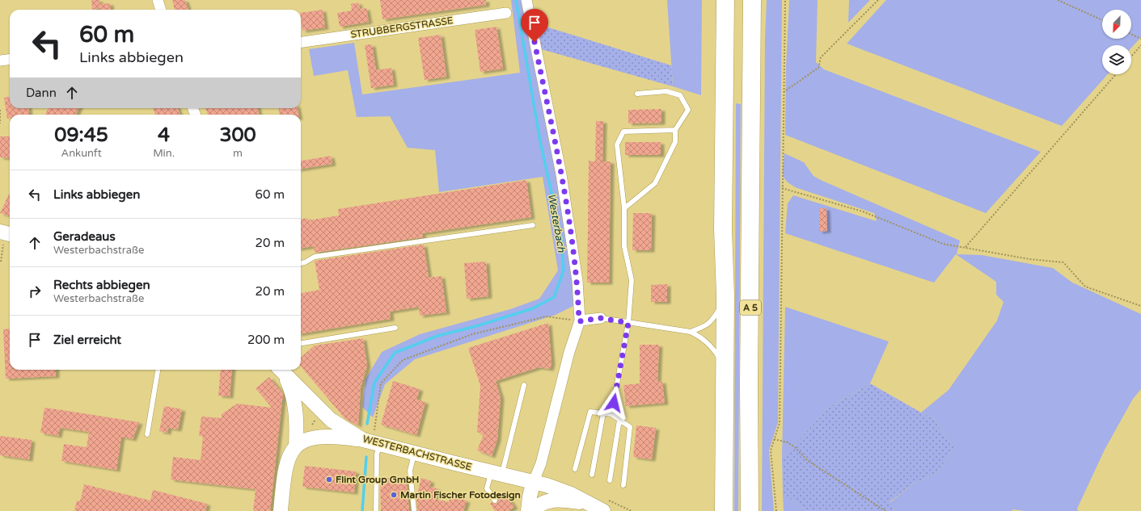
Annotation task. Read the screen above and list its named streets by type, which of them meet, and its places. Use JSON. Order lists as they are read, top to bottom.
{
  "streets": {
    "highway": ["A 5"],
    "main road": ["WESTERBACHSTRASSE"],
    "street": ["STRUBBERGSTRASSE"]
  },
  "water": ["Westerbach"],
  "places": ["Flint Group GmbH", "Martin Fischer Fotodesign"],
  "north": "bottom left",
  "page": {
    "turn": ["60 m", "Links abbiegen"],
    "then": "Dann",
    "eta": [
      "09:45",
      "Ankunft",
      "4",
      "Min.",
      "300",
      "m"
    ],
    "list": [
      {
        "name": "Links abbiegen",
        "value": "60 m"
      },
      {
        "name": "Geradeaus",
        "note": "Westerbachstraße",
        "value": "20 m"
      },
      {
        "name": "Rechts abbiegen",
        "note": "Westerbachstraße",
        "value": "20 m"
      },
      {
        "name": "Ziel erreicht",
        "value": "200 m"
      }
    ]
  }
}
